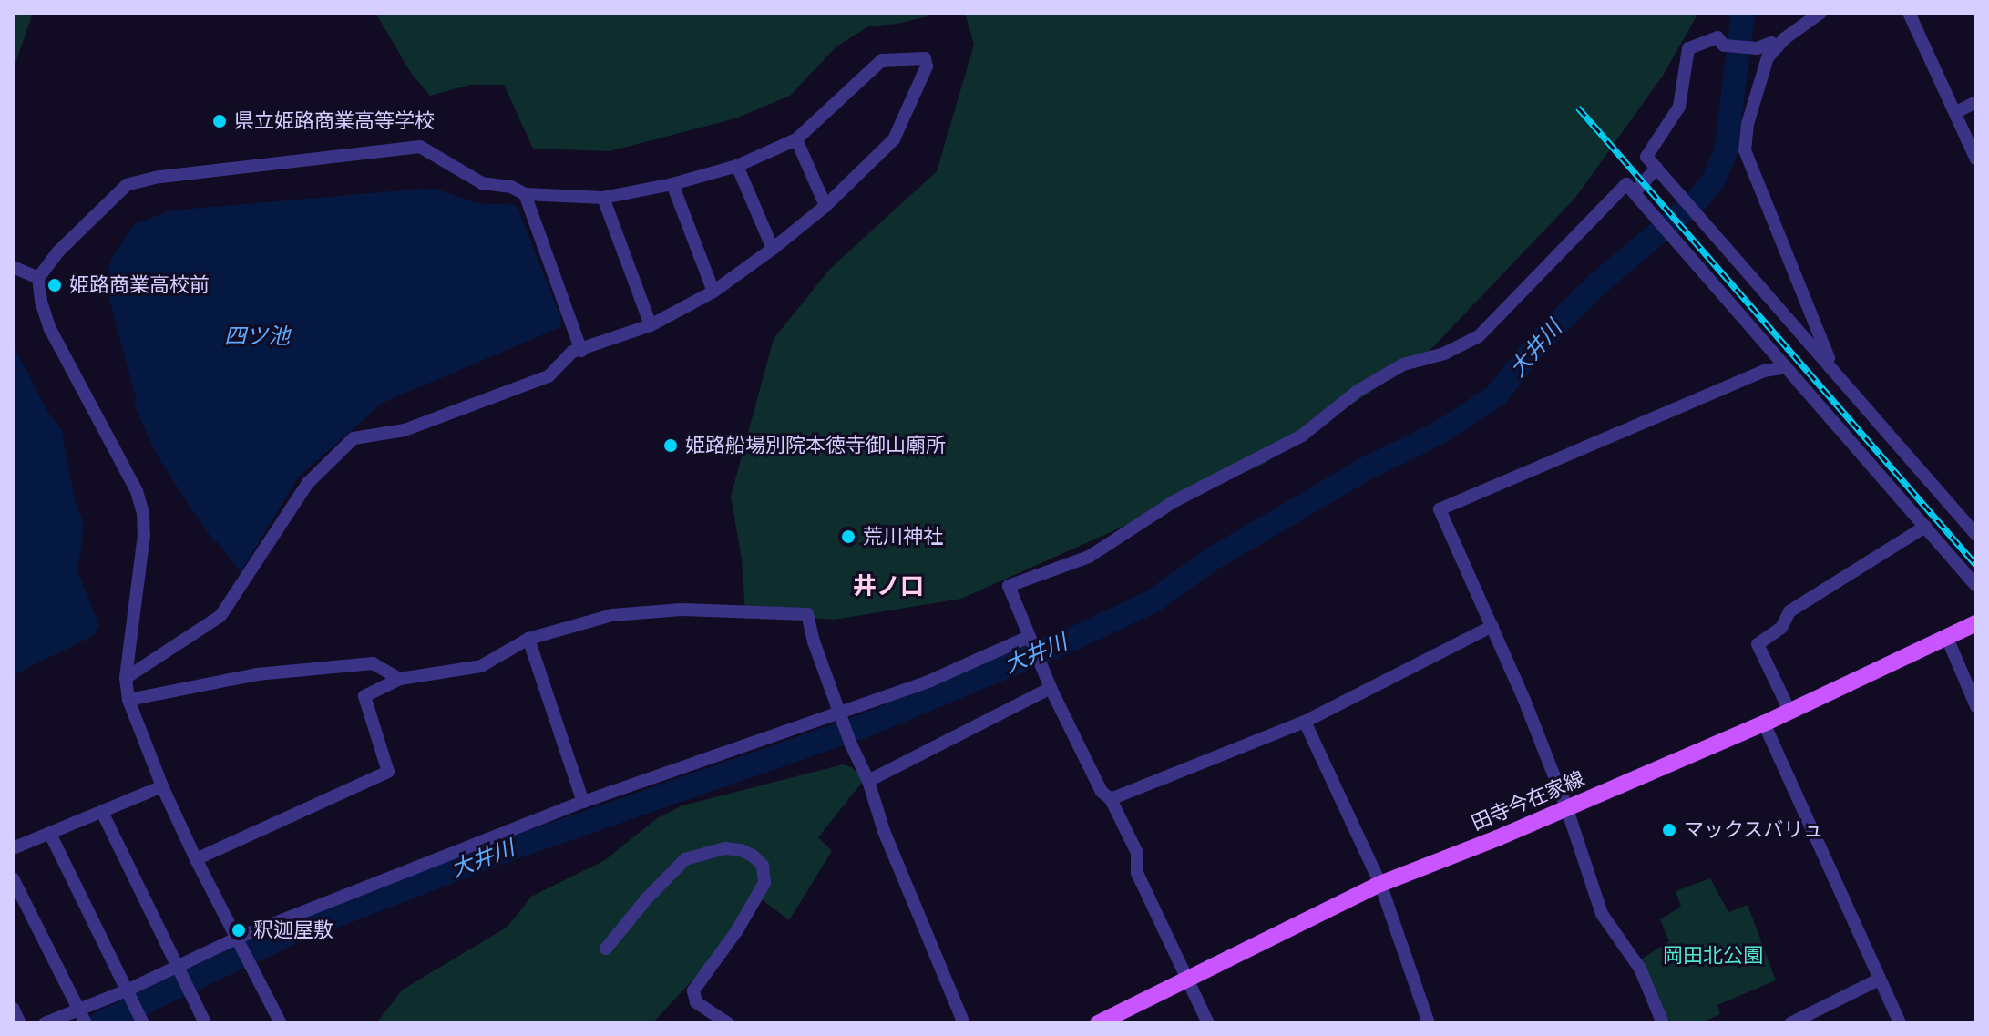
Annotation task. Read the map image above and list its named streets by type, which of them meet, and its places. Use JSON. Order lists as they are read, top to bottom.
{
  "streets": {
    "main road": ["田寺今在家線"]
  },
  "districts": ["井ノ口"],
  "water": ["四ツ池", "大井川"],
  "parks": ["岡田北公園"],
  "places": [
    "県立姫路商業高等学校",
    "姫路商業高校前",
    "姫路船場別院本徳寺御山廟所",
    "荒川神社",
    "マックスバリュ",
    "釈迦屋敷"
  ]
}
